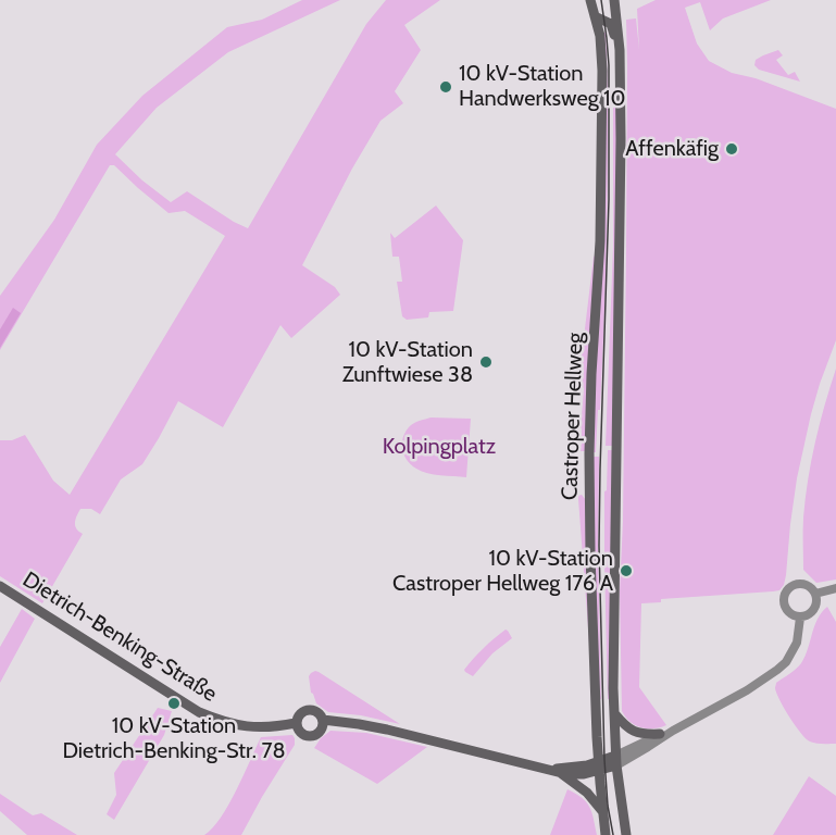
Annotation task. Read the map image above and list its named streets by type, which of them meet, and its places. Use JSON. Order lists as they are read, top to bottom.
{
  "streets": {
    "main road": ["Castroper Hellweg", "Dietrich-Benking-Straße"]
  },
  "crossings": [
    ["Castroper Hellweg", "Dietrich-Benking-Straße"]
  ],
  "parks": ["Kolpingplatz"],
  "places": [
    "10 kV-Station Handwerksweg 10",
    "Affenkäfig",
    "10 kV-Station Zunftwiese 38",
    "10 kV-Station Castroper Hellweg 176 A",
    "10 kV-Station Dietrich-Benking-Str. 78"
  ]
}
